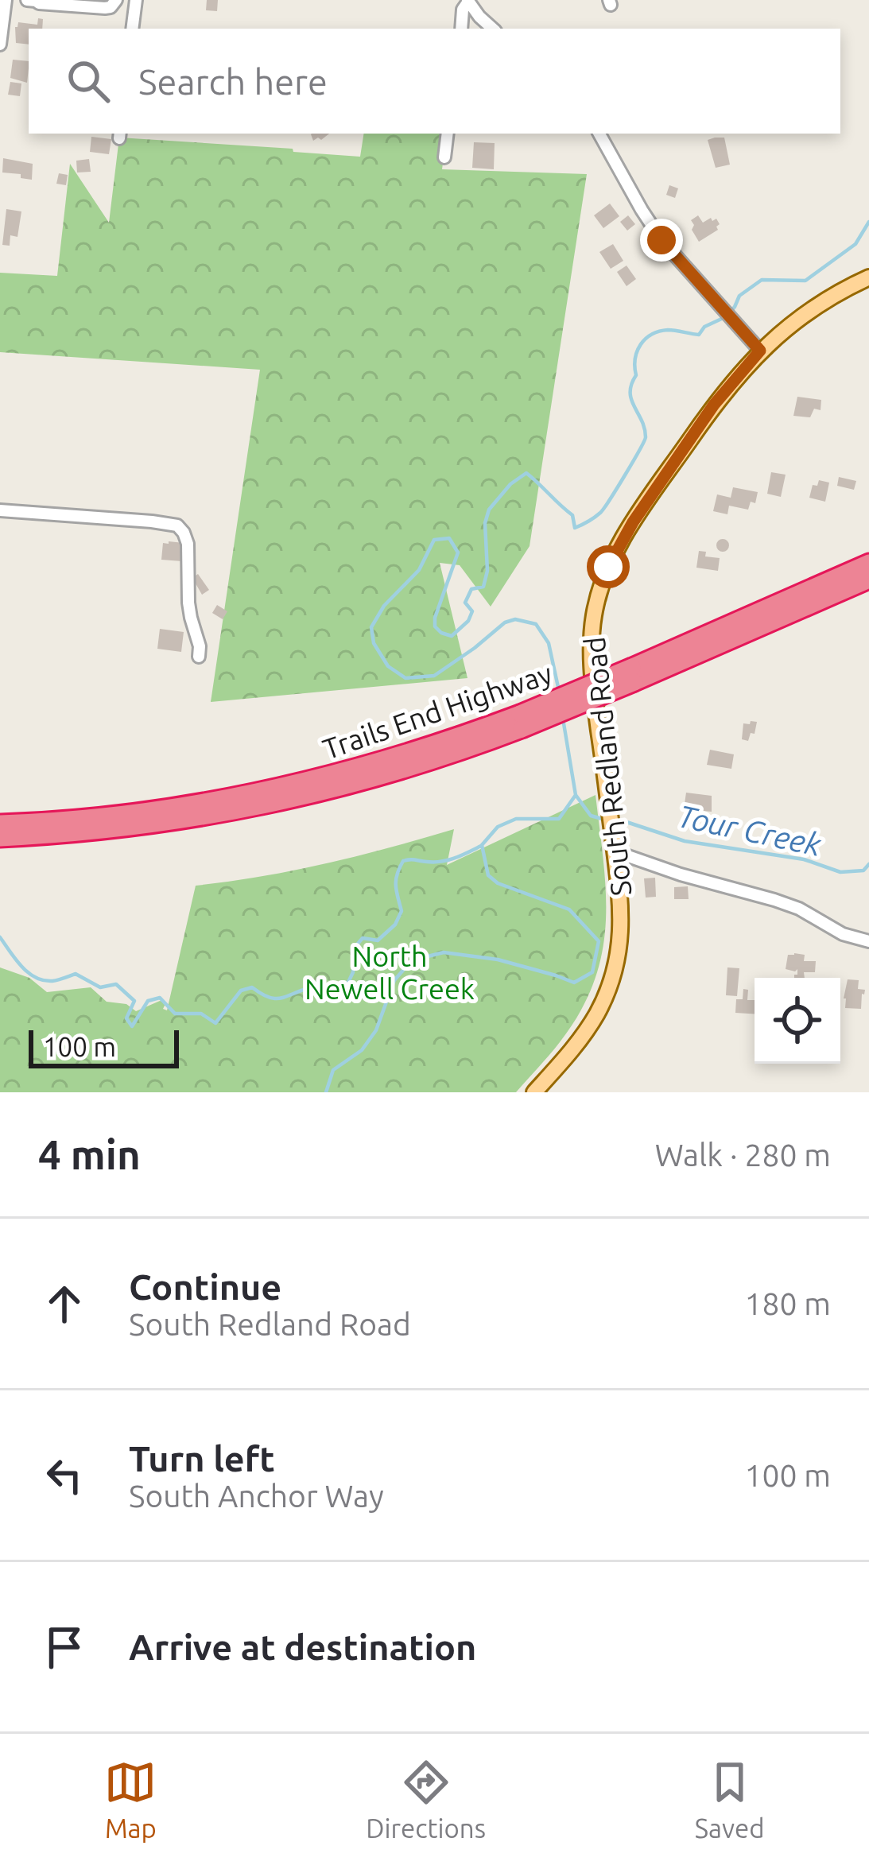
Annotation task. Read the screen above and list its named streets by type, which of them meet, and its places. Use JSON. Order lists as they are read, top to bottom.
{
  "streets": {
    "highway": ["Trails End Highway"],
    "main road": ["South Redland Road"]
  },
  "water": ["Tour Creek"],
  "parks": ["North Newell Creek"],
  "scale_bar": "100 m",
  "page": {
    "search": "Search here",
    "scale": "100 m",
    "heading": ["4 min", "Walk · 280 m"],
    "list": [
      ["Continue", "South Redland Road", "180 m"],
      ["Turn left", "South Anchor Way", "100 m"],
      "Arrive at destination"
    ],
    "nav": ["Map", "Directions", "Saved"]
  }
}
